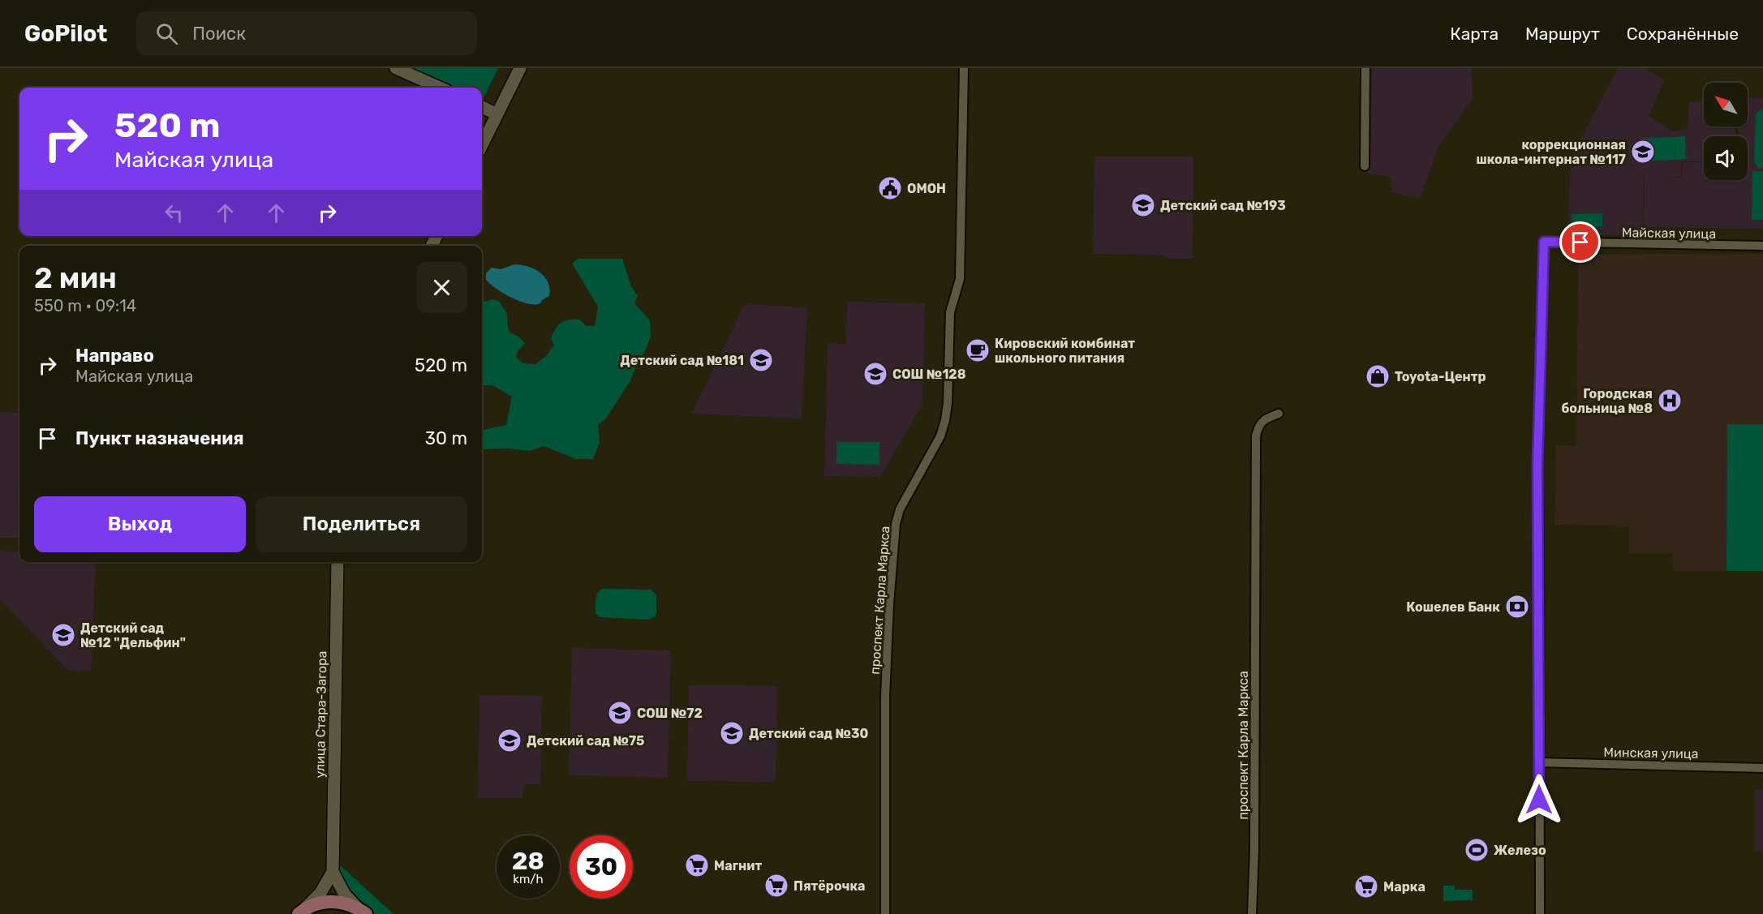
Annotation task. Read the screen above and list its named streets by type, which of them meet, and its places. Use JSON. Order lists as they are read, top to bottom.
{
  "streets": {
    "main road": ["улица Стара-Загора"],
    "street": ["Майская улица", "проспект Карла Маркса", "Минская улица"]
  },
  "crossings": [
    ["Майская улица", "Минская улица"]
  ],
  "places": {
    "school or university": [
      "коррекционная школа-интернат №117",
      "Детский сад №193",
      "Детский сад №181",
      "СОШ №128",
      "Детский сад №12 \"Дельфин\"",
      "СОШ №72",
      "Детский сад №30",
      "Детский сад №75"
    ],
    "public building": ["ОМОН"],
    "cafe": ["Кировский комбинат школьного питания"],
    "shop": ["Toyota-Центр"],
    "hospital": ["Городская больница №8"],
    "bank": ["Кошелев Банк"],
    "sports": ["Железо"],
    "supermarket": ["Магнит", "Пятёрочка", "Марка"]
  },
  "north": "top left",
  "page": {
    "header": "GoPilot",
    "search": "Поиск",
    "nav": ["Карта", "Маршрут", "Сохранённые"],
    "turn": ["520 m", "Майская улица"],
    "heading": ["2 мин", "550 m · 09:14"],
    "list": [
      {
        "name": "Направо",
        "note": "Майская улица",
        "value": "520 m"
      },
      {
        "name": "Пункт назначения",
        "value": "30 m"
      }
    ],
    "buttons": ["Выход", "Поделиться"],
    "speed": "28 km/h",
    "limit": "30"
  }
}
